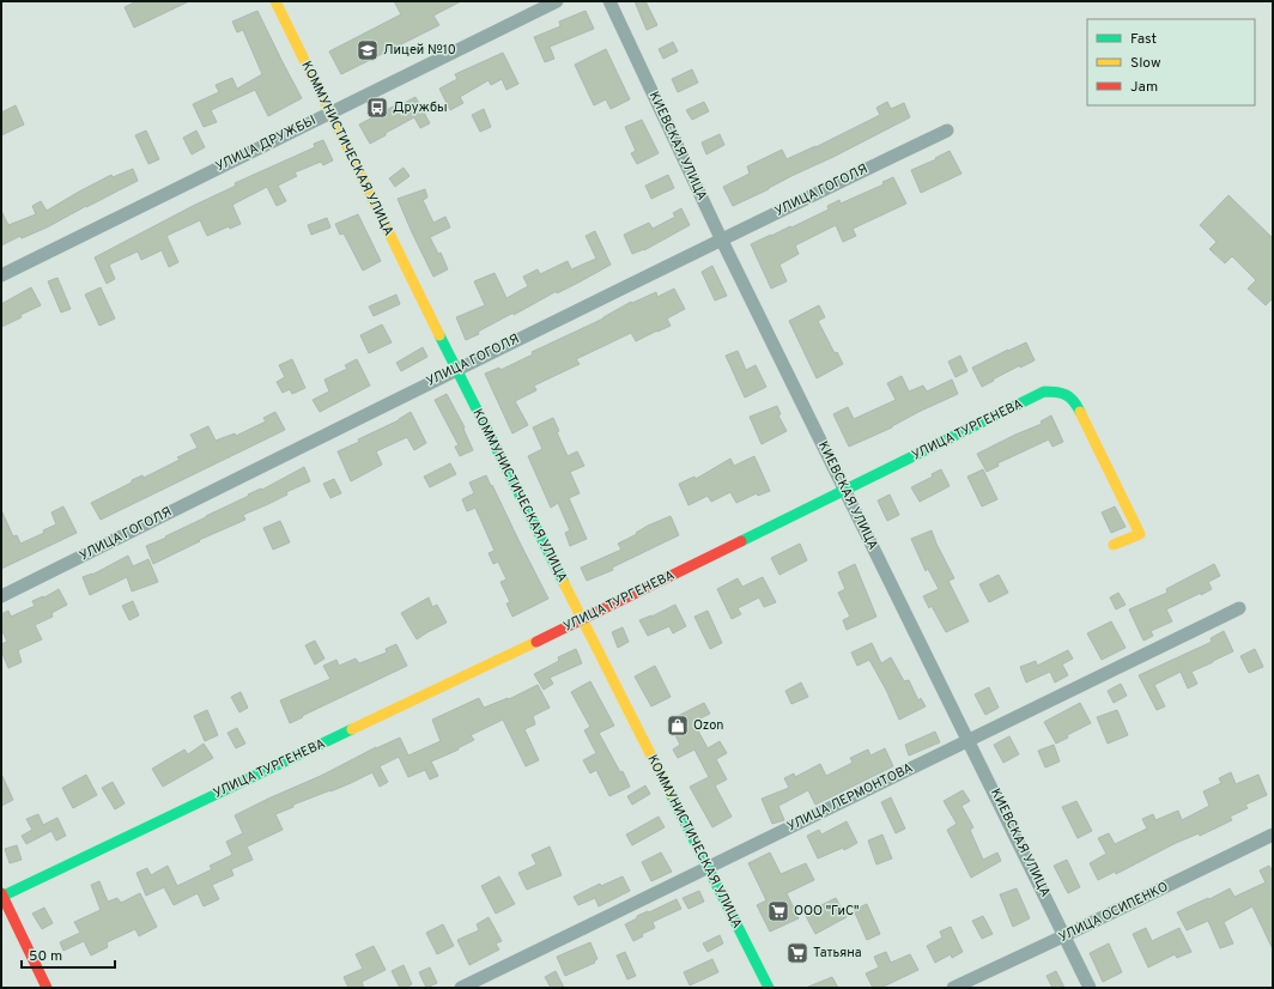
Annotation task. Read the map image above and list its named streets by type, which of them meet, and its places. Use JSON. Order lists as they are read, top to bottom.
{
  "streets": {
    "street": [
      "УЛИЦА ДРУЖБЫ",
      "КИЕВСКАЯ УЛИЦА",
      "КОММУНИСТИЧЕСКАЯ УЛИЦА",
      "УЛИЦА ГОГОЛЯ",
      "УЛИЦА ТУРГЕНЕВА",
      "УЛИЦА ЛЕРМОНТОВА",
      "УЛИЦА ОСИПЕНКО"
    ]
  },
  "crossings": [
    ["УЛИЦА ДРУЖБЫ", "КОММУНИСТИЧЕСКАЯ УЛИЦА"],
    ["КИЕВСКАЯ УЛИЦА", "УЛИЦА ГОГОЛЯ"],
    ["КИЕВСКАЯ УЛИЦА", "УЛИЦА ТУРГЕНЕВА"],
    ["КИЕВСКАЯ УЛИЦА", "УЛИЦА ЛЕРМОНТОВА"],
    ["КИЕВСКАЯ УЛИЦА", "УЛИЦА ОСИПЕНКО"],
    ["КОММУНИСТИЧЕСКАЯ УЛИЦА", "УЛИЦА ГОГОЛЯ"],
    ["КОММУНИСТИЧЕСКАЯ УЛИЦА", "УЛИЦА ТУРГЕНЕВА"],
    ["КОММУНИСТИЧЕСКАЯ УЛИЦА", "УЛИЦА ЛЕРМОНТОВА"]
  ],
  "places": {
    "school or university": ["Лицей №10"],
    "bus stop": ["Дружбы"],
    "shop": ["Ozon"],
    "supermarket": ["ООО \"ГиС\"", "Татьяна"]
  },
  "legend": ["Fast", "Slow", "Jam"],
  "scale_bar": "50 m"
}
